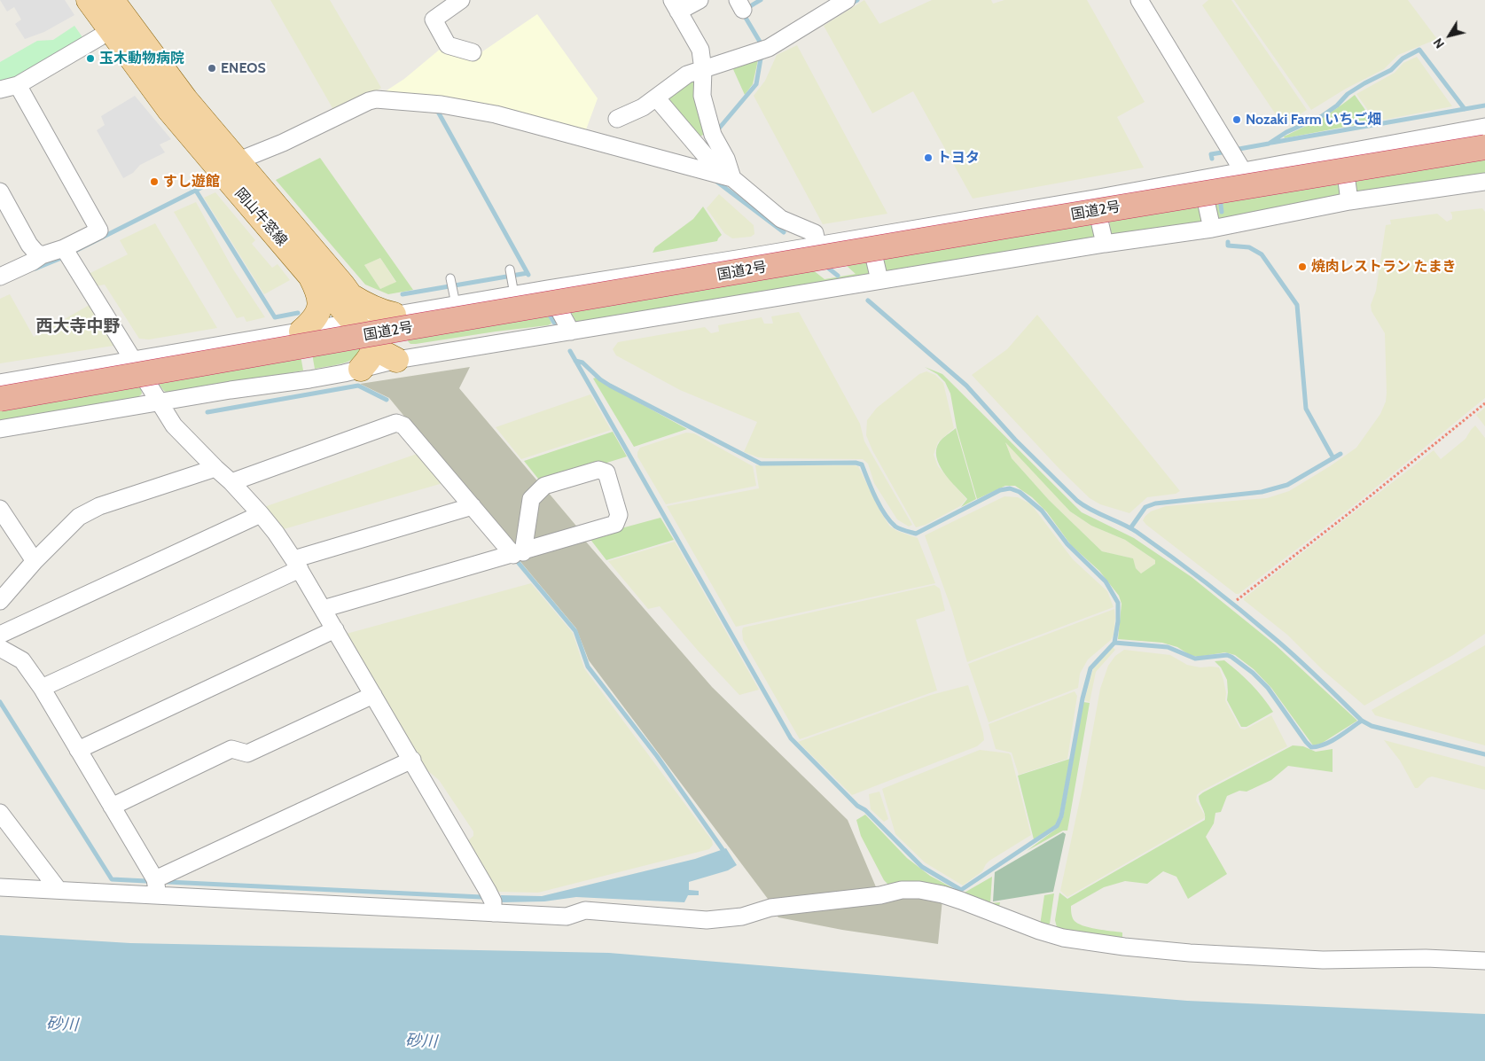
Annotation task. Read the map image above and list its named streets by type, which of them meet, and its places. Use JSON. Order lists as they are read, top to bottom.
{
  "streets": {
    "highway": ["国道2号"],
    "main road": ["岡山牛窓線"]
  },
  "districts": ["西大寺中野"],
  "water": ["砂川"],
  "places": [
    "玉木動物病院",
    "ENEOS",
    "Nozaki Farm いちご畑",
    "トヨタ",
    "すし遊館",
    "焼肉レストラン たまき"
  ],
  "north": "bottom left"
}
